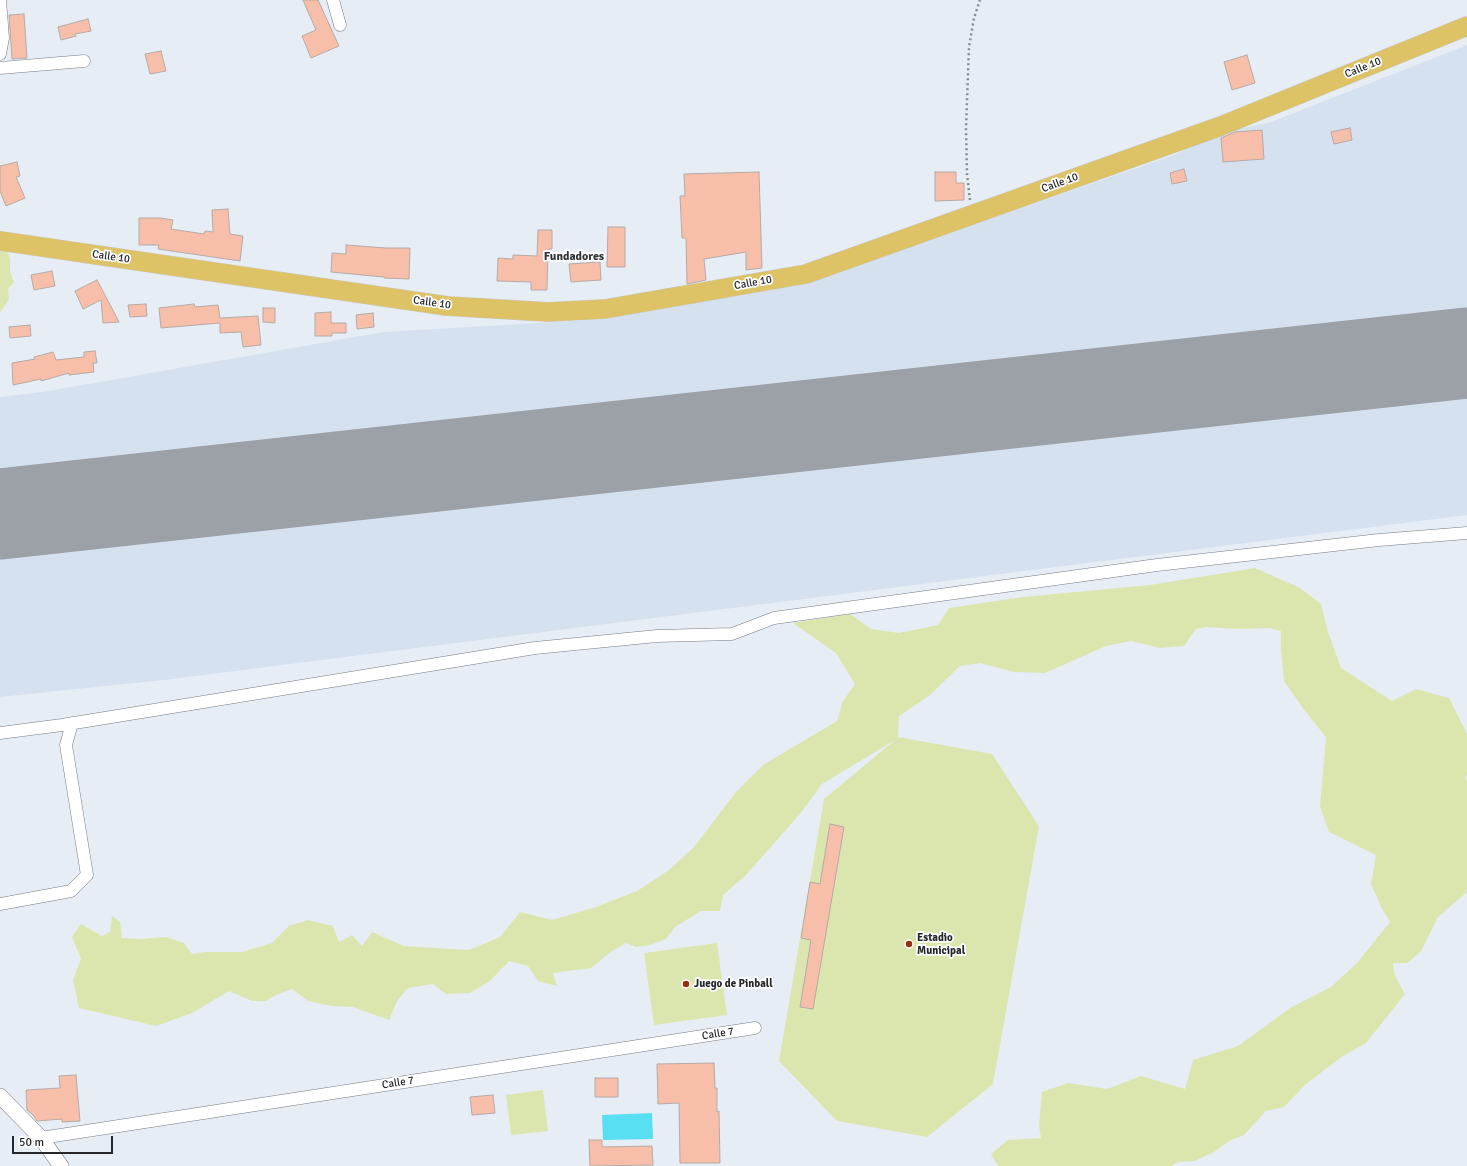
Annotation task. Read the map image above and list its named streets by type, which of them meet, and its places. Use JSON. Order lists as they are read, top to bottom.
{
  "streets": {
    "main road": ["Calle 10"],
    "street": ["Calle 7"]
  },
  "districts": ["Fundadores"],
  "places": ["Estadio Municipal", "Juego de Pinball"],
  "scale_bar": "50 m"
}
